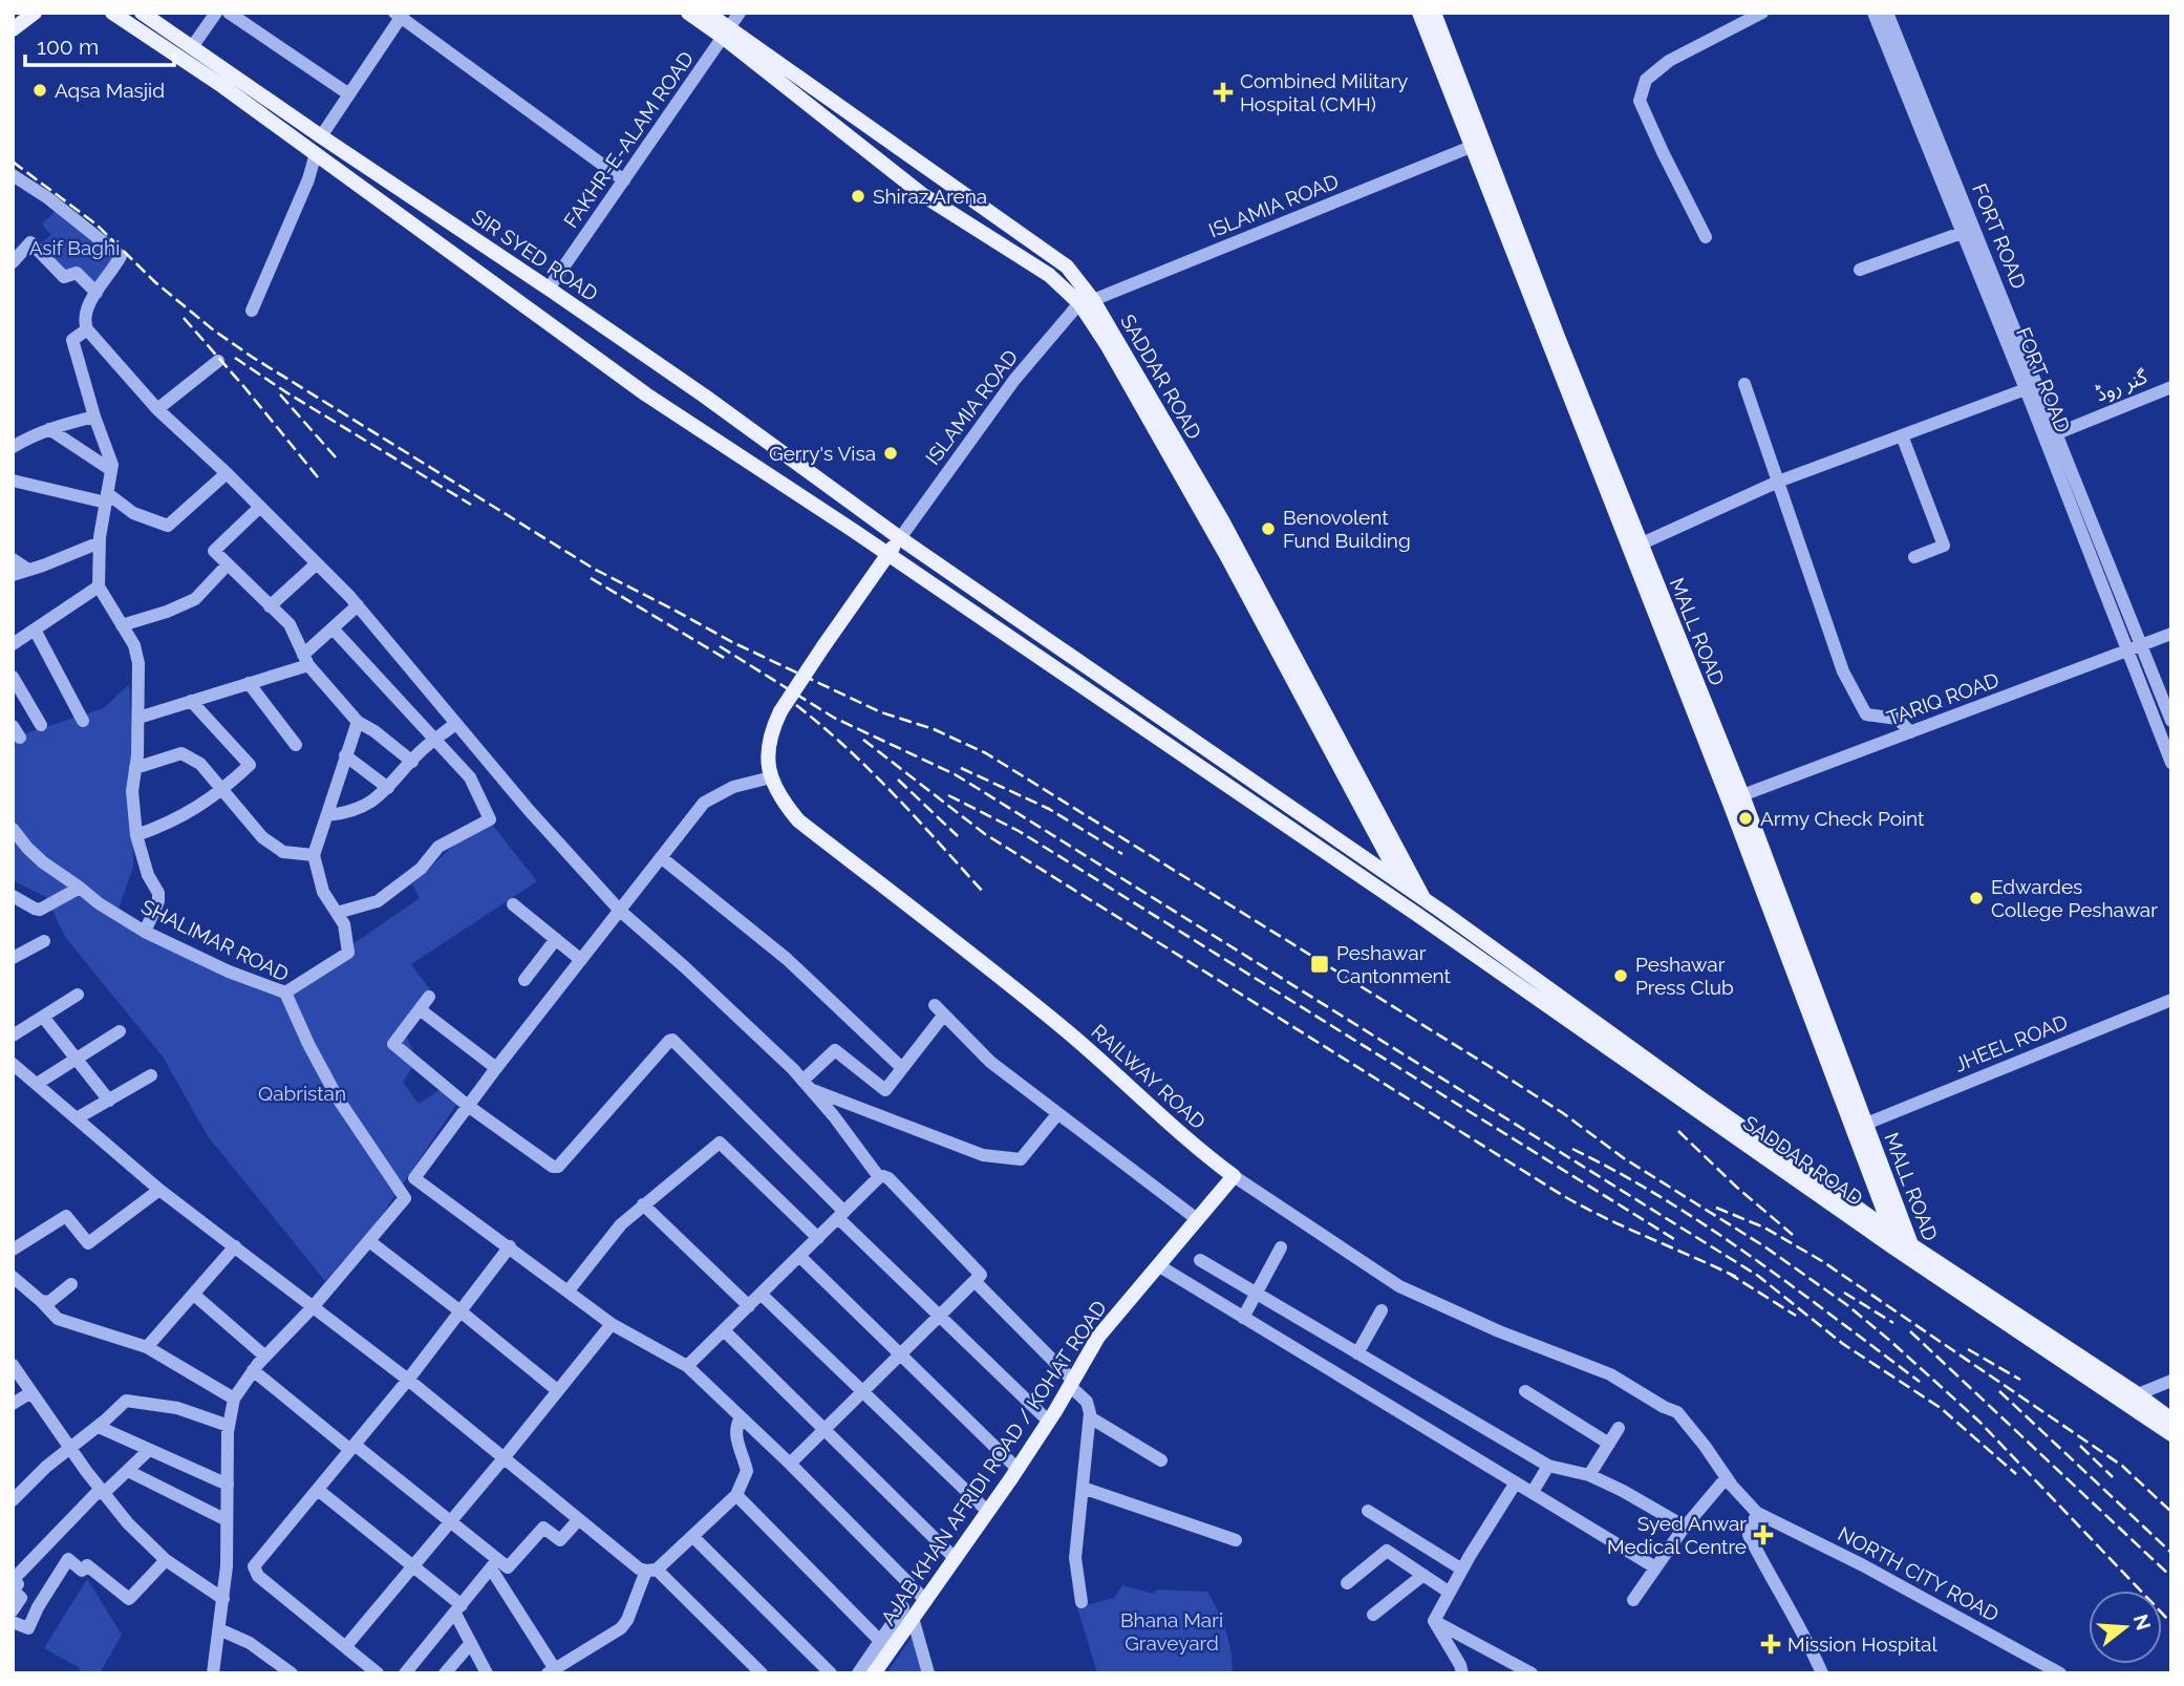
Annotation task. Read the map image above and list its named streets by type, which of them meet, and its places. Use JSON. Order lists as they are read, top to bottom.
{
  "streets": {
    "main road": [
      "SIR SYED ROAD",
      "SADDAR ROAD",
      "MALL ROAD",
      "RAILWAY ROAD",
      "AJAB KHAN AFRIDI ROAD / KOHAT ROAD"
    ],
    "street": [
      "FAKHR-E-ALAM ROAD",
      "ISLAMIA ROAD",
      "FORT ROAD",
      "گنر روڈ",
      "TARIQ ROAD",
      "SHALIMAR ROAD",
      "JHEEL ROAD",
      "NORTH CITY ROAD"
    ]
  },
  "crossings": [
    ["FAKHR-E-ALAM ROAD", "SIR SYED ROAD"],
    ["FAKHR-E-ALAM ROAD", "SADDAR ROAD"],
    ["ISLAMIA ROAD", "SIR SYED ROAD"],
    ["ISLAMIA ROAD", "SADDAR ROAD"],
    ["ISLAMIA ROAD", "MALL ROAD"],
    ["ISLAMIA ROAD", "RAILWAY ROAD"],
    ["FORT ROAD", "گنر روڈ"],
    ["FORT ROAD", "TARIQ ROAD"],
    ["SIR SYED ROAD", "SADDAR ROAD"],
    ["SIR SYED ROAD", "RAILWAY ROAD"],
    ["SADDAR ROAD", "MALL ROAD"],
    ["SADDAR ROAD", "RAILWAY ROAD"],
    ["MALL ROAD", "TARIQ ROAD"],
    ["MALL ROAD", "JHEEL ROAD"],
    ["RAILWAY ROAD", "AJAB KHAN AFRIDI ROAD / KOHAT ROAD"],
    ["RAILWAY ROAD", "NORTH CITY ROAD"]
  ],
  "parks": ["Asif Baghi", "Qabristan", "Bhana Mari Graveyard"],
  "places": {
    "other": [
      "Aqsa Masjid",
      "Shiraz Arena",
      "Gerry's Visa",
      "Benovolent Fund Building",
      "Army Check Point",
      "Edwardes College Peshawar",
      "Peshawar Press Club"
    ],
    "health": ["Combined Military Hospital (CMH)", "Syed Anwar Medical Centre", "Mission Hospital"],
    "transit": ["Peshawar Cantonment"]
  },
  "scale_bar": "100 m",
  "north": "right"
}
